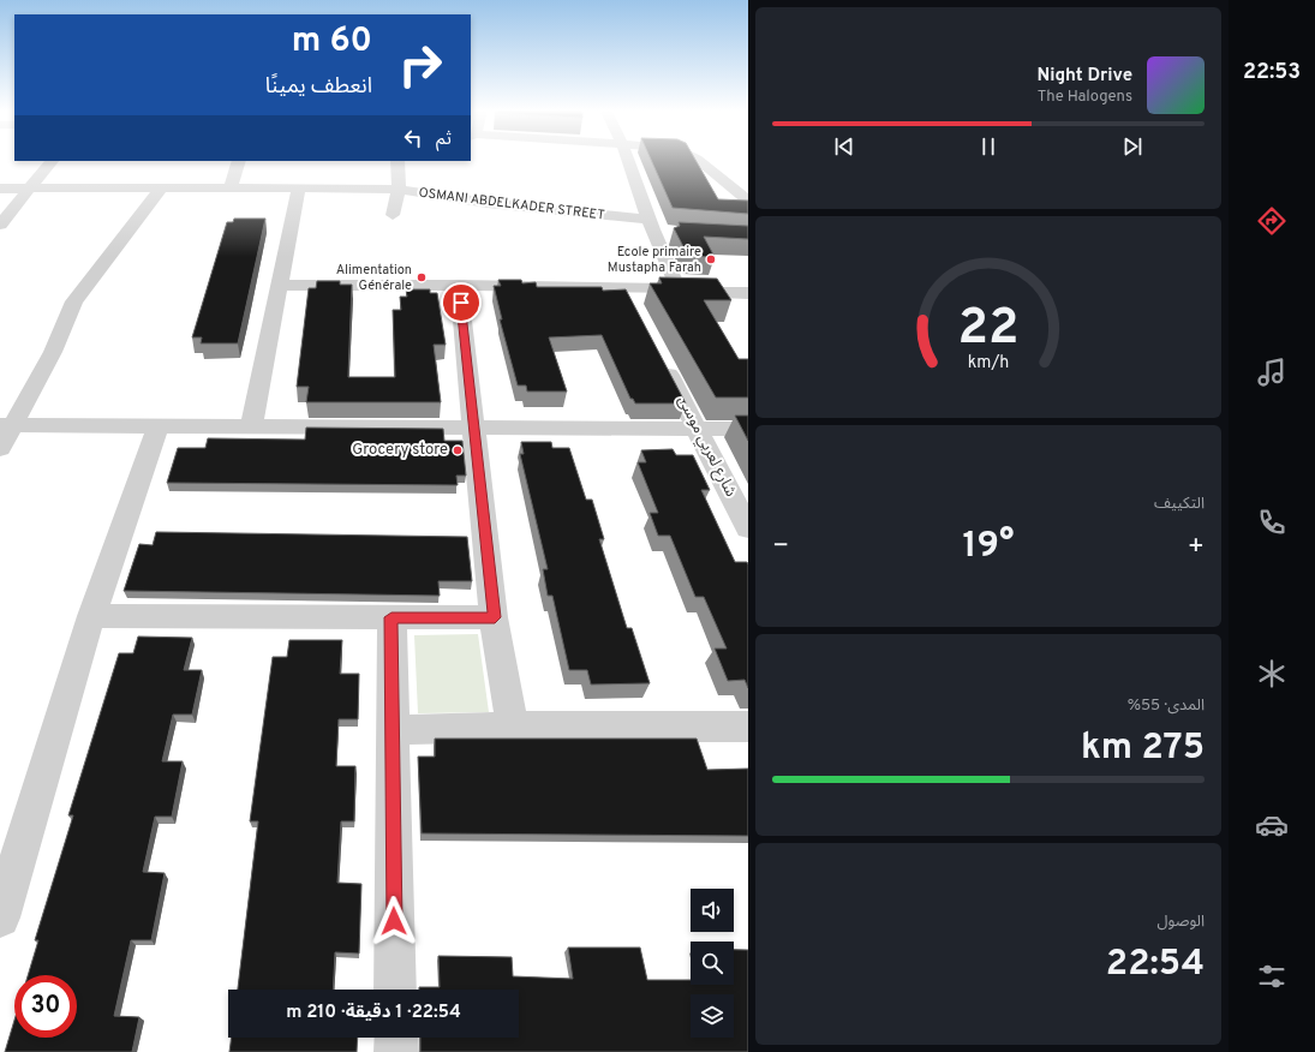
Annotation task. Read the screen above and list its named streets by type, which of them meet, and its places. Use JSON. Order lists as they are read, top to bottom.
{
  "streets": {
    "street": ["OSMANI ABDELKADER STREET", "شارع لعربي موسى"]
  },
  "places": ["Ecole primaire Mustapha Farah", "Alimentation Générale", "Grocery store"],
  "page": {
    "tabs": "22:53",
    "turn": ["60 m", "انعطف يمينًا"],
    "song": ["Night Drive", "The Halogens"],
    "then": "ثم",
    "tile": [
      "التكييف",
      ["المدى · 55%", "275 km"],
      ["الوصول", "22:54"]
    ],
    "heat": ["−", "19°", "+"],
    "limit": "30",
    "trip": "22:54 · 1 دقيقة · 210 m",
    "gauge": ["22", "km/h"]
  }
}
